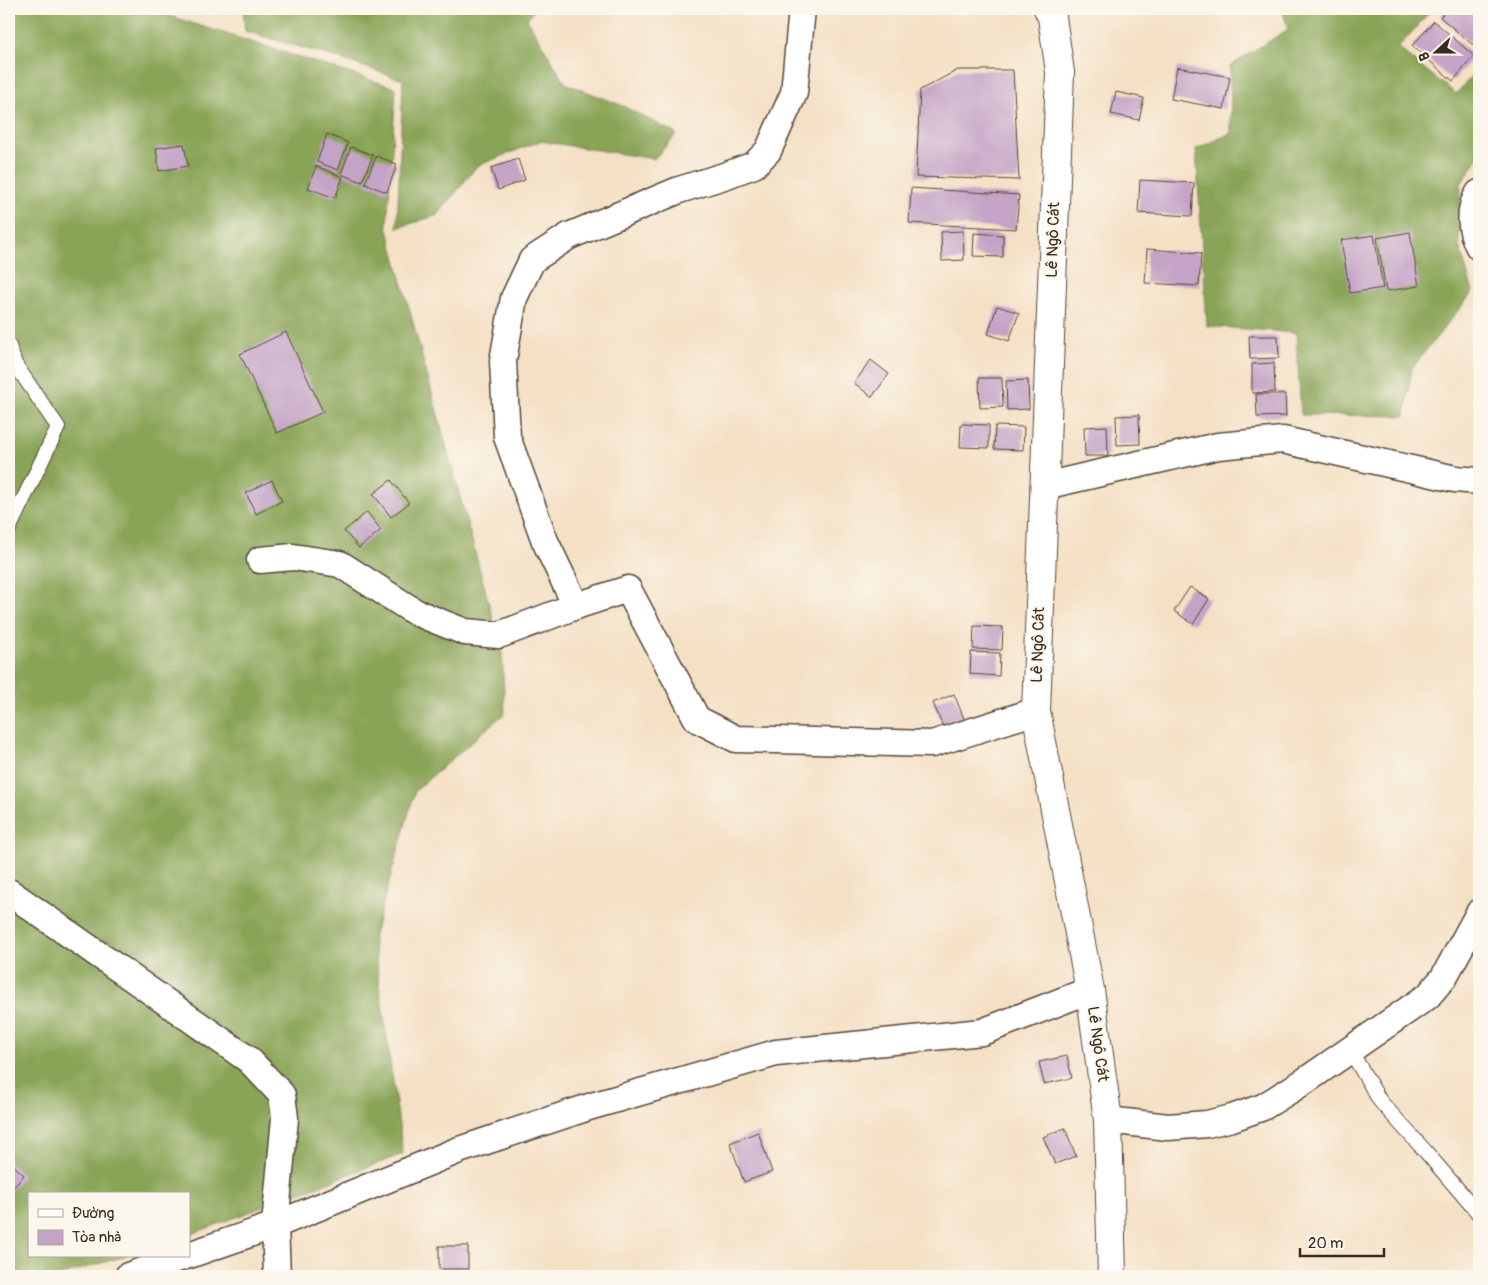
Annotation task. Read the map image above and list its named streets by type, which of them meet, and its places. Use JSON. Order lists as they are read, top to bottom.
{
  "streets": {
    "street": ["Lê Ngô Cát"]
  },
  "legend": ["Đường", "Tòa nhà"],
  "scale_bar": "20 m",
  "north": "left"
}
